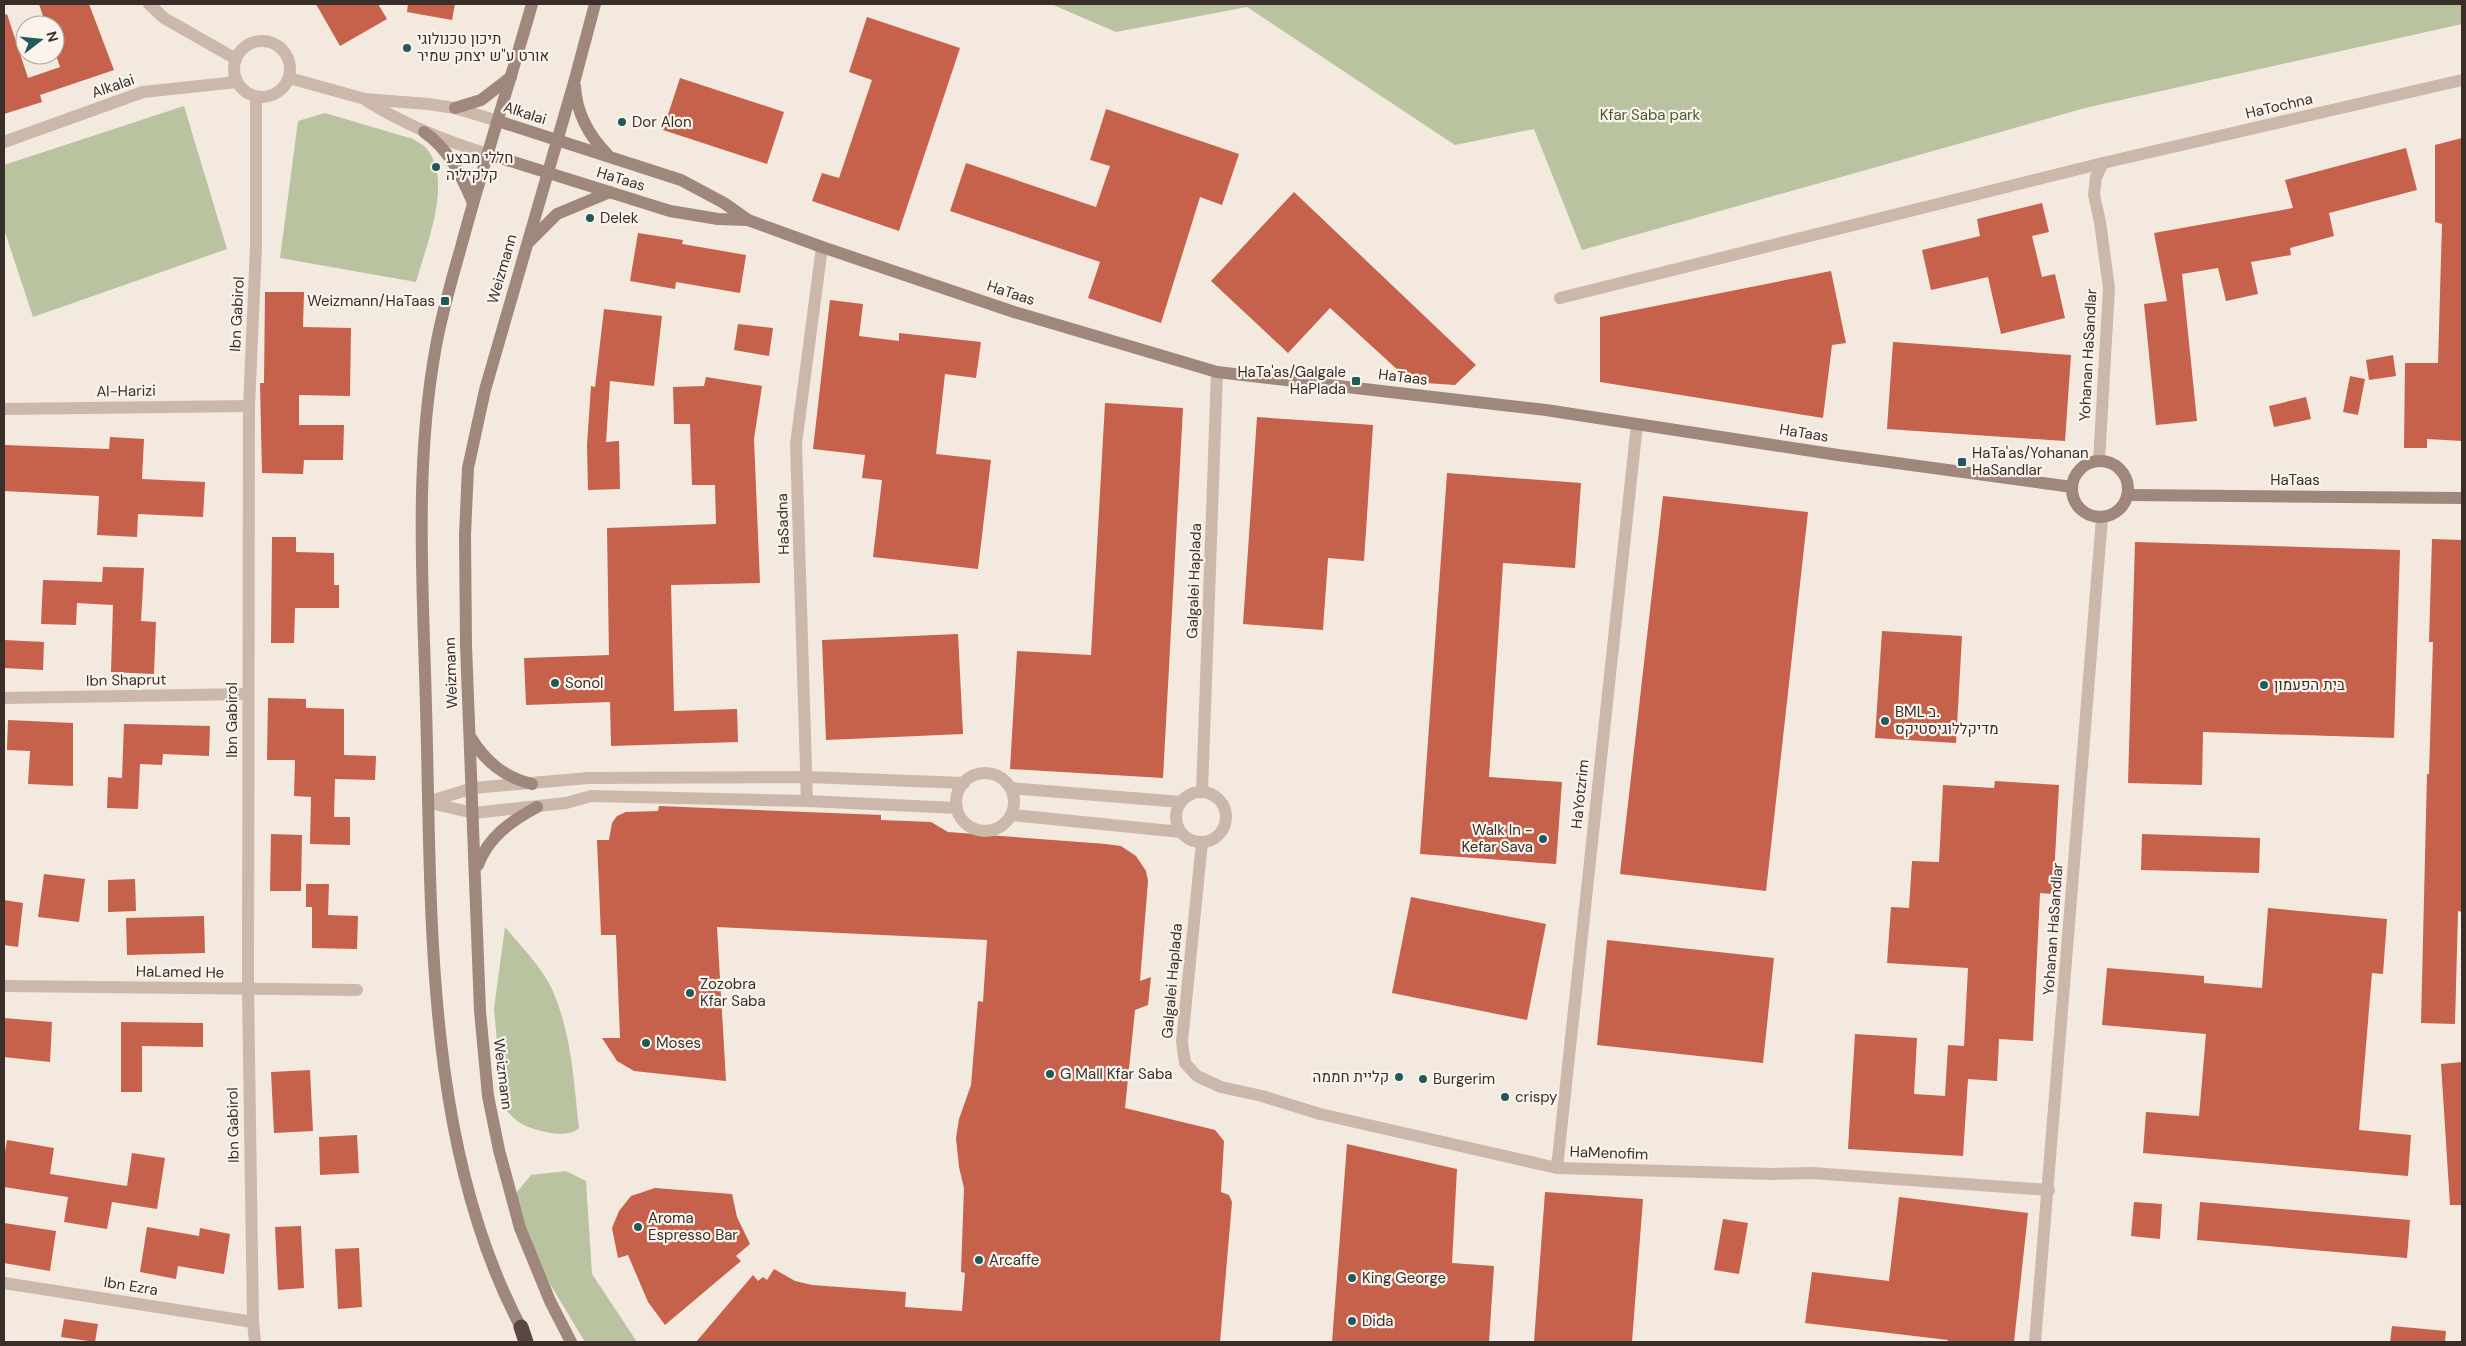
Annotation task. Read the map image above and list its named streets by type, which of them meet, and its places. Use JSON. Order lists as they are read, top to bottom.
{
  "streets": {
    "main road": ["Alkalai", "HaTaas", "Weizmann"],
    "street": [
      "HaTochna",
      "Ibn Gabirol",
      "Yohanan HaSandlar",
      "Al-Harizi",
      "HaSadna",
      "Galgalei Haplada",
      "Ibn Shaprut",
      "HaYotzrim",
      "HaLamed He",
      "HaMenofim",
      "Ibn Ezra"
    ]
  },
  "crossings": [
    ["Alkalai", "HaTaas"],
    ["Alkalai", "Weizmann"],
    ["Alkalai", "Ibn Gabirol"],
    ["HaTochna", "Yohanan HaSandlar"],
    ["HaTaas", "Weizmann"],
    ["HaTaas", "Yohanan HaSandlar"],
    ["HaTaas", "HaSadna"],
    ["HaTaas", "Galgalei Haplada"],
    ["HaTaas", "HaYotzrim"],
    ["Ibn Gabirol", "Al-Harizi"],
    ["Ibn Gabirol", "Ibn Shaprut"],
    ["Ibn Gabirol", "HaLamed He"],
    ["Ibn Gabirol", "Ibn Ezra"],
    ["Yohanan HaSandlar", "HaMenofim"],
    ["Galgalei Haplada", "HaMenofim"],
    ["HaYotzrim", "HaMenofim"]
  ],
  "parks": ["Kfar Saba park"],
  "places": {
    "other": [
      "תיכון טכנולוגי אורט ע\"ש יצחק שמיר",
      "Dor Alon",
      "חללי מבצע קלקיליה",
      "Delek",
      "Sonol",
      "בית הפעמון",
      "BML ב. מדיקללוגיסטיקס",
      "Walk In - Kefar Sava",
      "Zozobra Kfar Saba",
      "Moses",
      "G Mall Kfar Saba",
      "קליית חממה",
      "Burgerim",
      "crispy",
      "Aroma Espresso Bar",
      "Arcaffe",
      "King George",
      "Dida"
    ],
    "transit": ["Weizmann/HaTaas", "HaTa'as/Galgale HaPlada", "HaTa'as/Yohanan HaSandlar"]
  },
  "north": "right"
}
